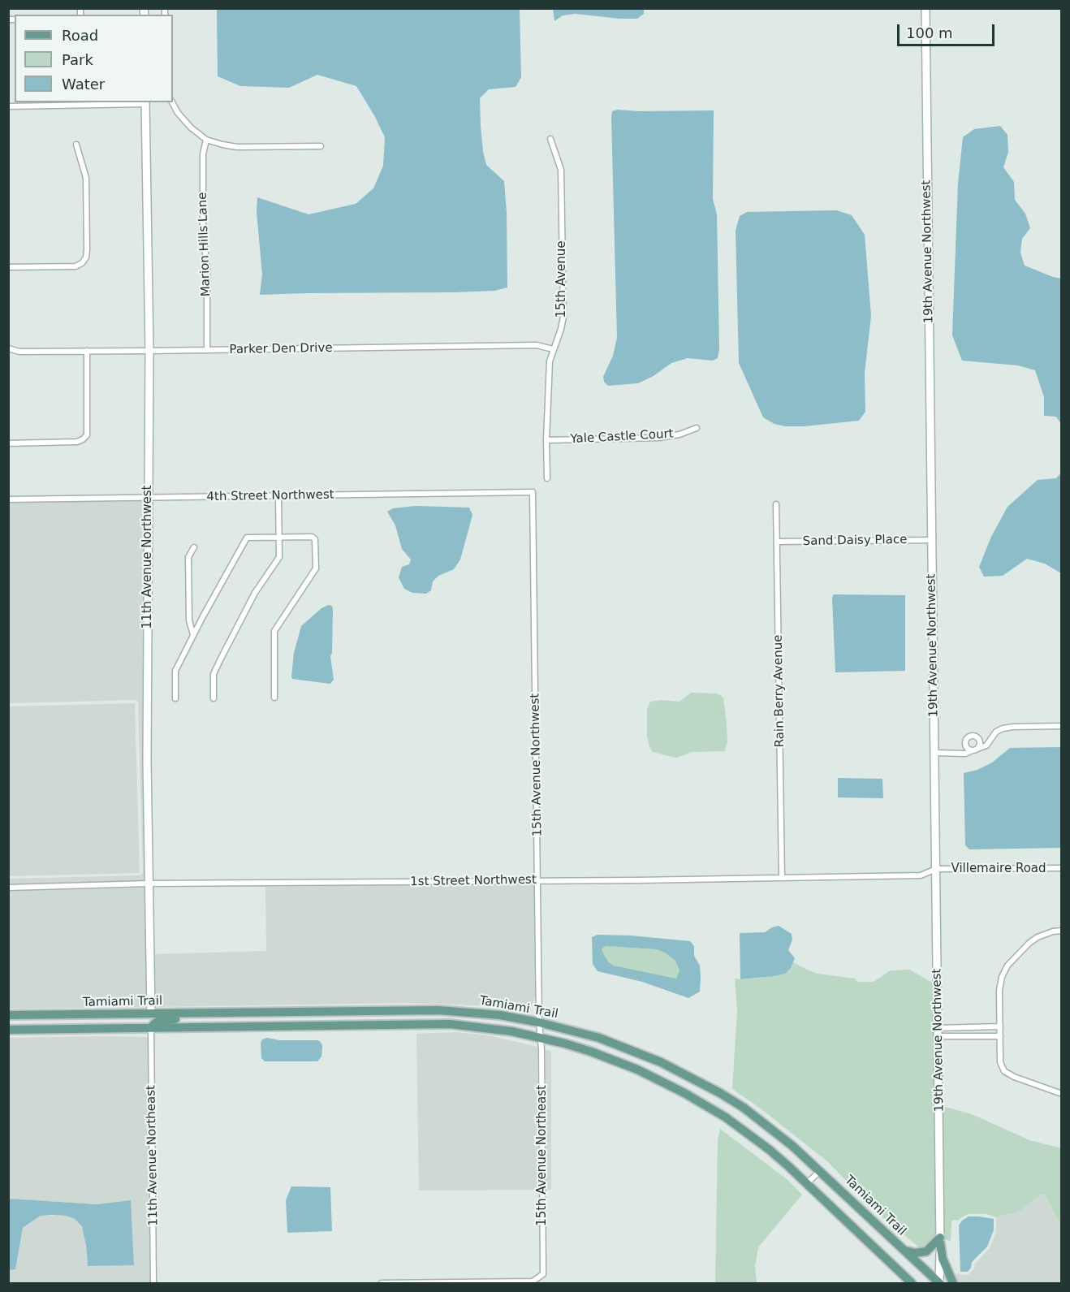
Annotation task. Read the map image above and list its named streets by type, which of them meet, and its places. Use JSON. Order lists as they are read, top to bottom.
{
  "streets": {
    "main road": ["Tamiami Trail"],
    "street": [
      "Marion Hills Lane",
      "19th Avenue Northwest",
      "15th Avenue",
      "Parker Den Drive",
      "Yale Castle Court",
      "4th Street Northwest",
      "Sand Daisy Place",
      "11th Avenue Northwest",
      "Rain Berry Avenue",
      "15th Avenue Northwest",
      "Villemaire Road",
      "1st Street Northwest",
      "11th Avenue Northeast",
      "15th Avenue Northeast"
    ]
  },
  "crossings": [
    ["Marion Hills Lane", "Parker Den Drive"],
    ["19th Avenue Northwest", "Sand Daisy Place"],
    ["19th Avenue Northwest", "Villemaire Road"],
    ["19th Avenue Northwest", "1st Street Northwest"],
    ["19th Avenue Northwest", "Tamiami Trail"],
    ["15th Avenue", "Parker Den Drive"],
    ["15th Avenue", "Yale Castle Court"],
    ["Parker Den Drive", "11th Avenue Northwest"],
    ["4th Street Northwest", "11th Avenue Northwest"],
    ["4th Street Northwest", "15th Avenue Northwest"],
    ["Sand Daisy Place", "Rain Berry Avenue"],
    ["11th Avenue Northwest", "1st Street Northwest"],
    ["11th Avenue Northwest", "Tamiami Trail"],
    ["Rain Berry Avenue", "1st Street Northwest"],
    ["15th Avenue Northwest", "1st Street Northwest"],
    ["15th Avenue Northwest", "Tamiami Trail"],
    ["15th Avenue Northwest", "15th Avenue Northeast"],
    ["Villemaire Road", "1st Street Northwest"],
    ["Tamiami Trail", "11th Avenue Northeast"],
    ["Tamiami Trail", "15th Avenue Northeast"]
  ],
  "legend": ["Road", "Park", "Water"],
  "scale_bar": "100 m"
}
